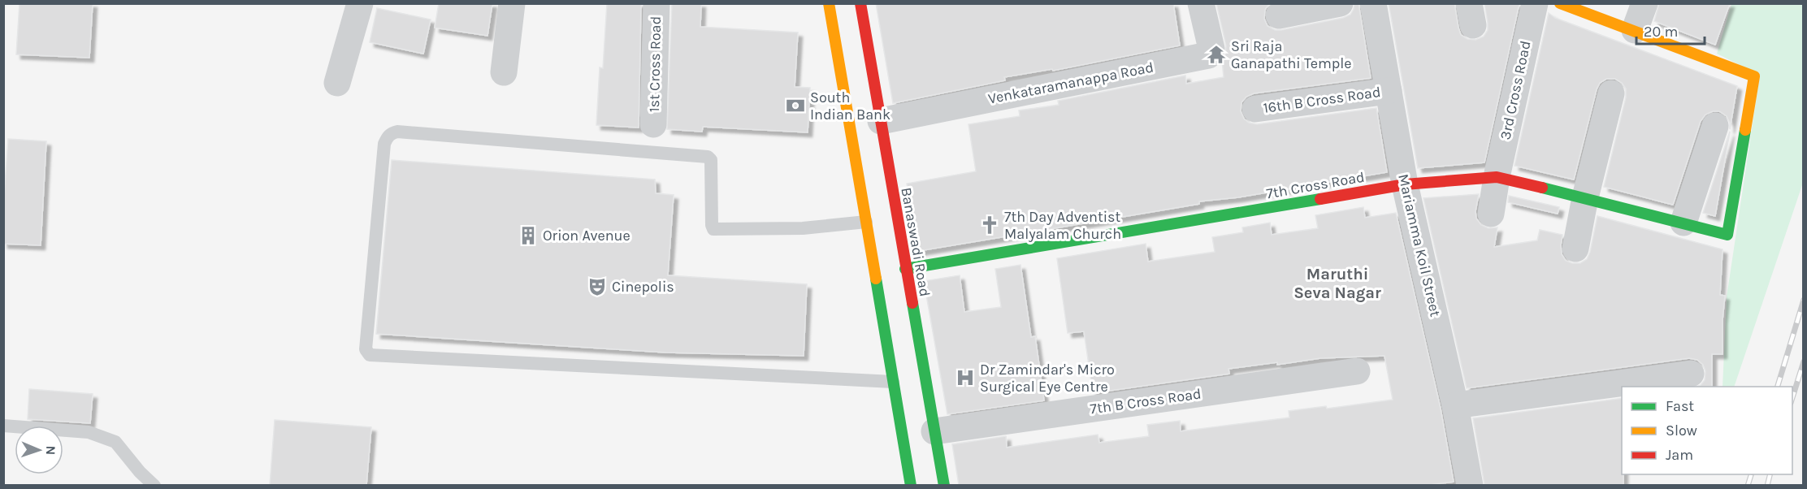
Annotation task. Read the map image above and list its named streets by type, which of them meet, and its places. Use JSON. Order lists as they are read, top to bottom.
{
  "streets": {
    "street": [
      "1st Cross Road",
      "Venkataramanappa Road",
      "3rd Cross Road",
      "16th B Cross Road",
      "7th Cross Road",
      "Banaswadi Road",
      "Mariamma Koil Street",
      "7th B Cross Road"
    ]
  },
  "crossings": [
    ["Venkataramanappa Road", "Banaswadi Road"],
    ["3rd Cross Road", "7th Cross Road"],
    ["16th B Cross Road", "Mariamma Koil Street"],
    ["7th Cross Road", "Banaswadi Road"],
    ["7th Cross Road", "Mariamma Koil Street"],
    ["Banaswadi Road", "7th B Cross Road"]
  ],
  "districts": ["Maruthi Seva Nagar"],
  "places": {
    "temple": ["Sri Raja Ganapathi Temple"],
    "bank": ["South Indian Bank"],
    "church": ["7th Day Adventist Malyalam Church"],
    "building": ["Orion Avenue"],
    "theatre": ["Cinepolis"],
    "hospital": ["Dr Zamindar's Micro Surgical Eye Centre"]
  },
  "legend": ["Fast", "Slow", "Jam"],
  "scale_bar": "20 m",
  "north": "right"
}
